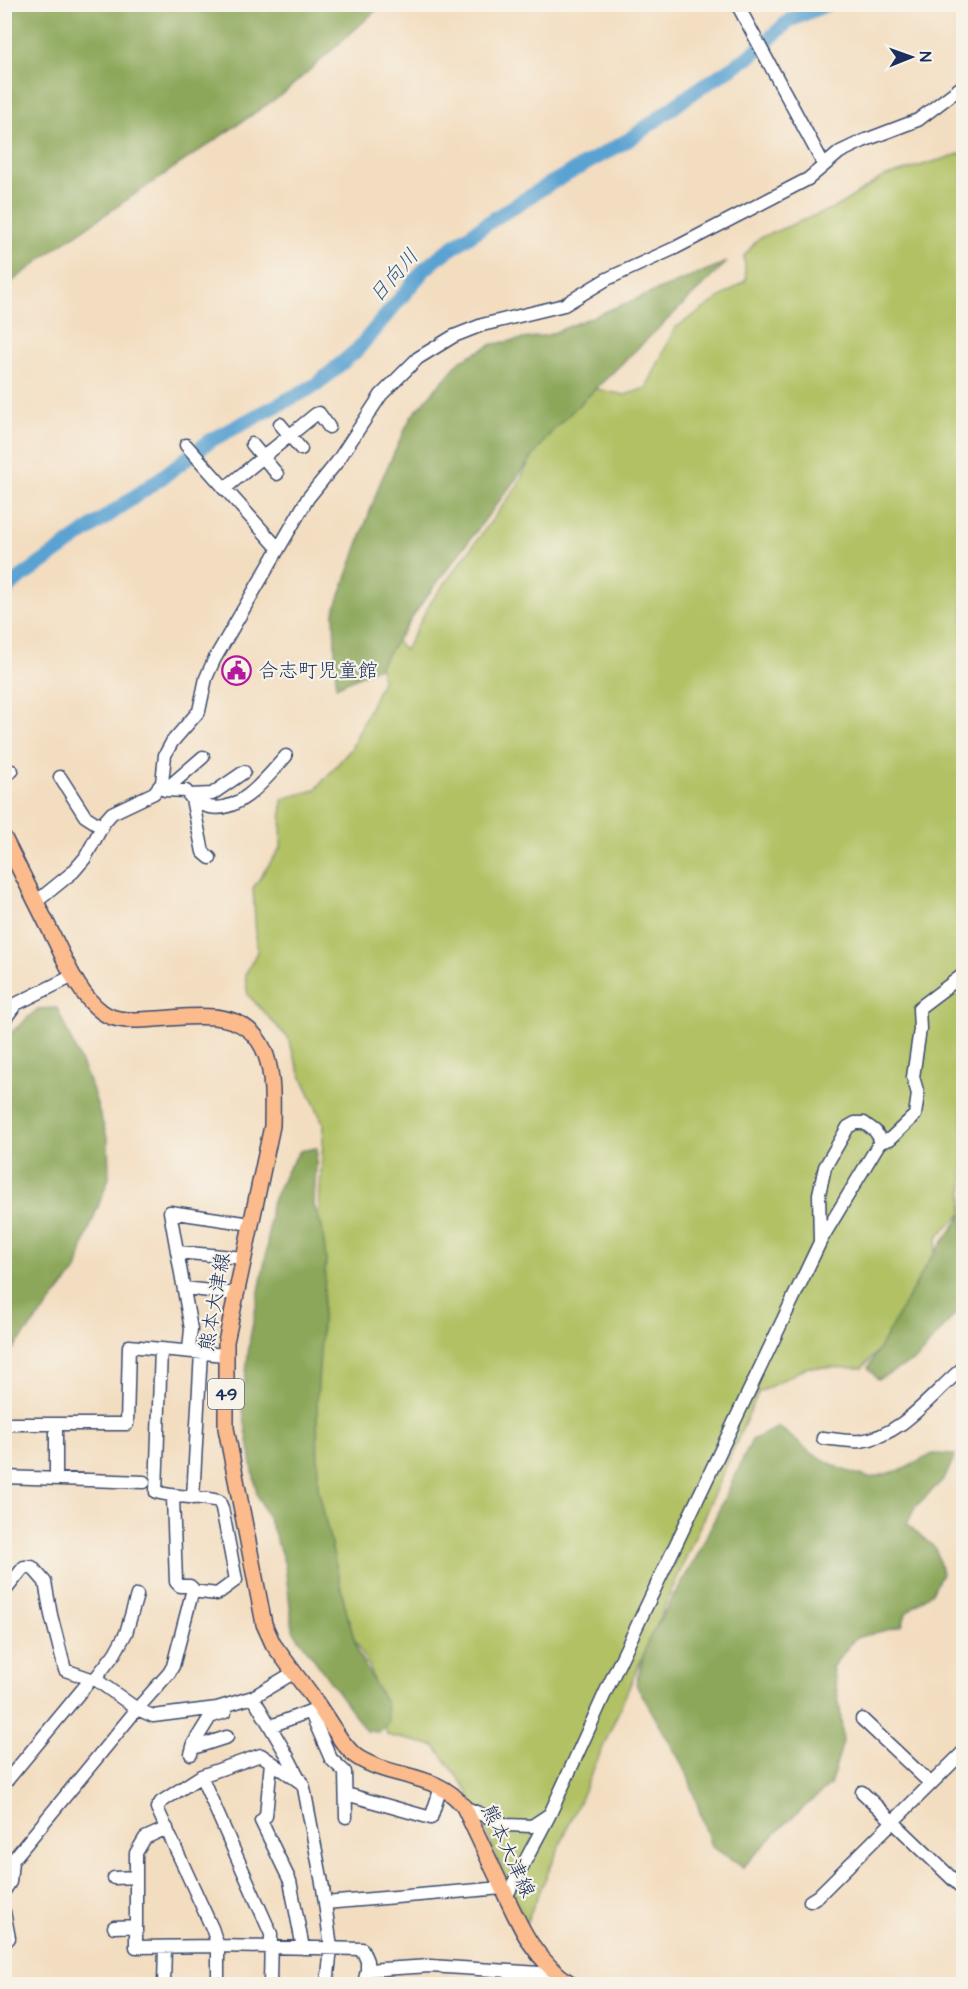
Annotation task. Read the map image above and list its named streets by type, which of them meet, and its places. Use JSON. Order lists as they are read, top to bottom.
{
  "streets": {
    "main road": ["熊本大津線", "49"]
  },
  "water": ["日向川"],
  "places": {
    "public building": ["合志町児童館"]
  },
  "north": "right"
}
